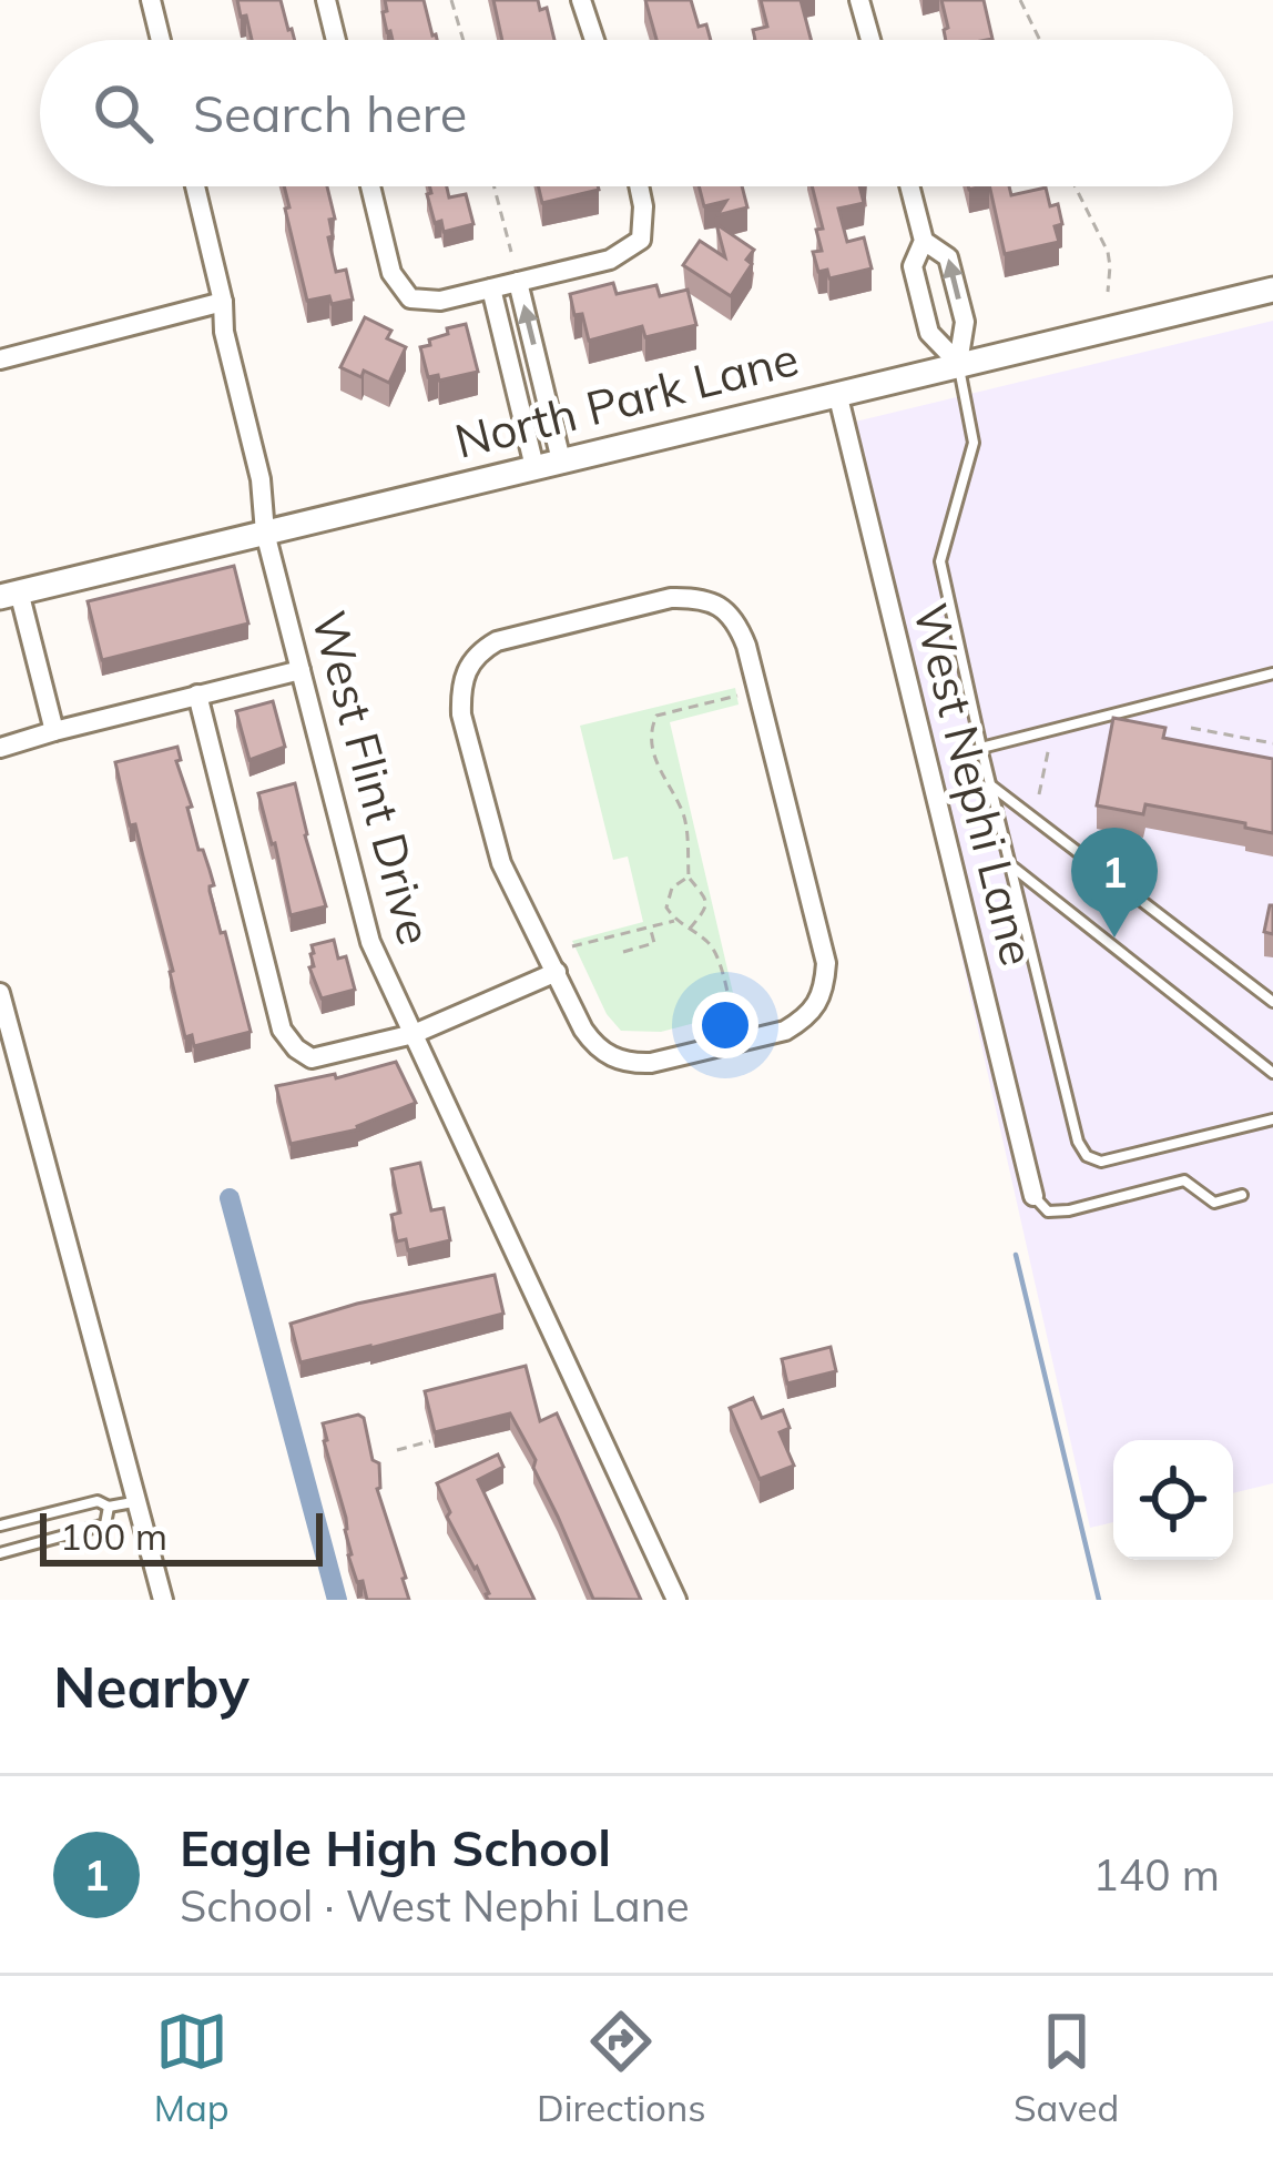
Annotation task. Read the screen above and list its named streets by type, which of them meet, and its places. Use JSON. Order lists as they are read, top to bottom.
{
  "streets": {
    "street": ["North Park Lane", "West Flint Drive", "West Nephi Lane"]
  },
  "crossings": [
    ["North Park Lane", "West Flint Drive"],
    ["North Park Lane", "West Nephi Lane"]
  ],
  "scale_bar": "100 m",
  "page": {
    "search": "Search here",
    "pins": "1",
    "scale": "100 m",
    "heading": "Nearby",
    "list": [
      {
        "mark": "1",
        "name": "Eagle High School",
        "note": "School · West Nephi Lane",
        "value": "140 m"
      }
    ],
    "nav": ["Map", "Directions", "Saved"]
  }
}
